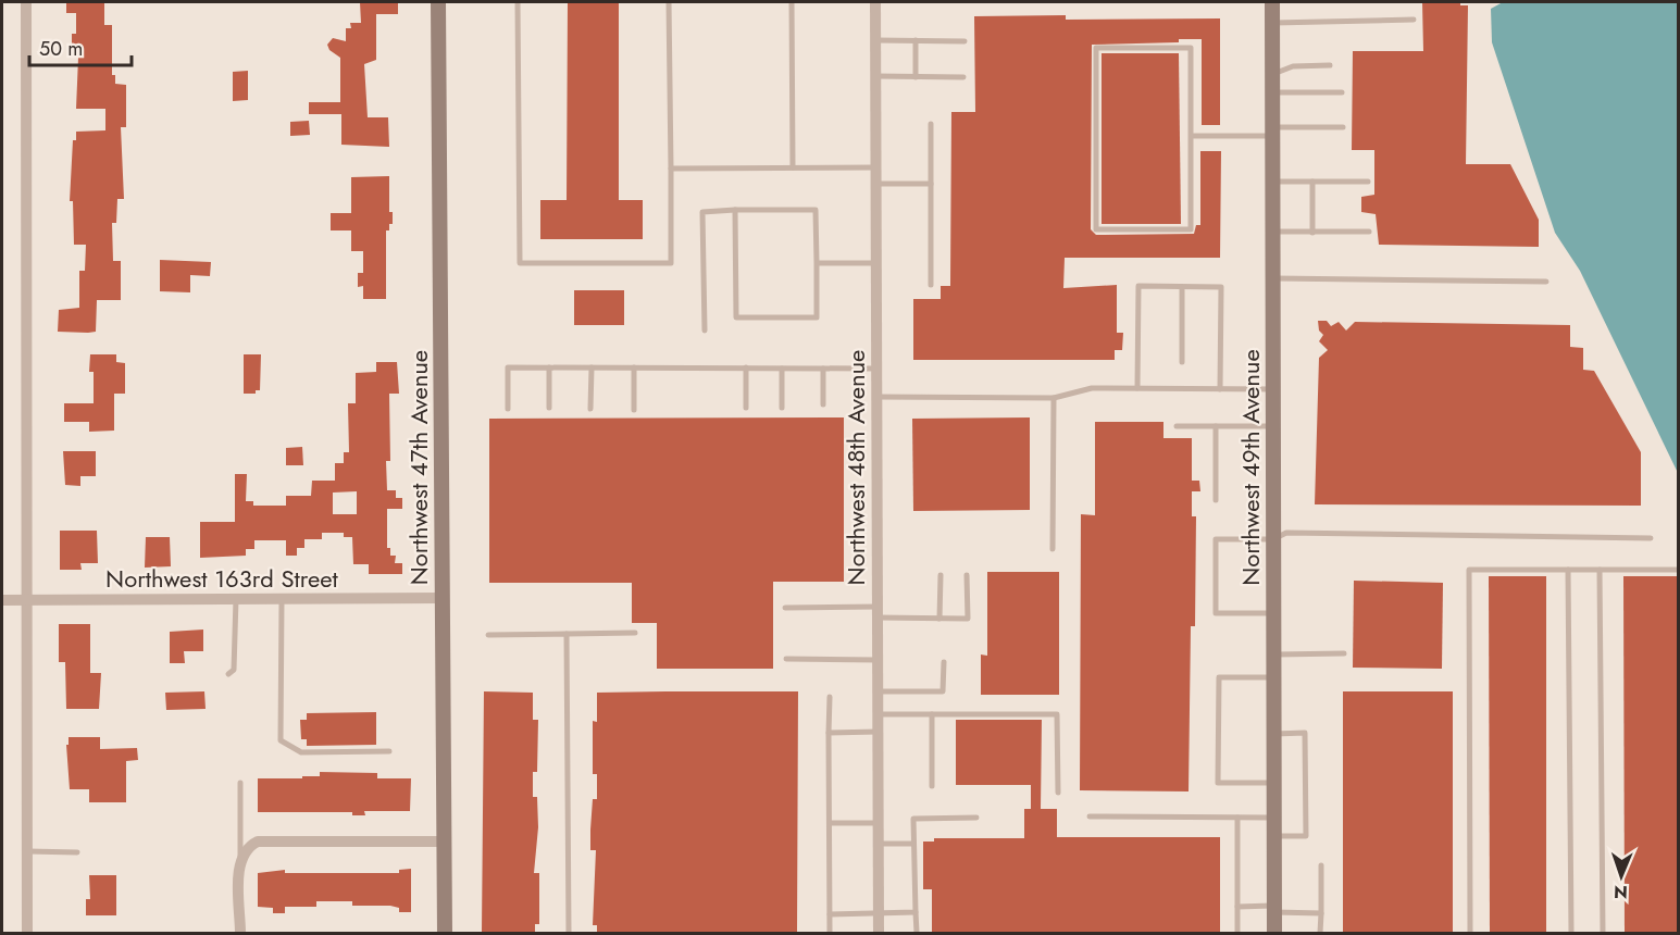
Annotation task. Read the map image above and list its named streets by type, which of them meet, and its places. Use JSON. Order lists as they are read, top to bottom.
{
  "streets": {
    "street": [
      "Northwest 47th Avenue",
      "Northwest 48th Avenue",
      "Northwest 49th Avenue",
      "Northwest 163rd Street"
    ]
  },
  "crossings": [
    ["Northwest 47th Avenue", "Northwest 163rd Street"]
  ],
  "scale_bar": "50 m",
  "north": "bottom"
}
